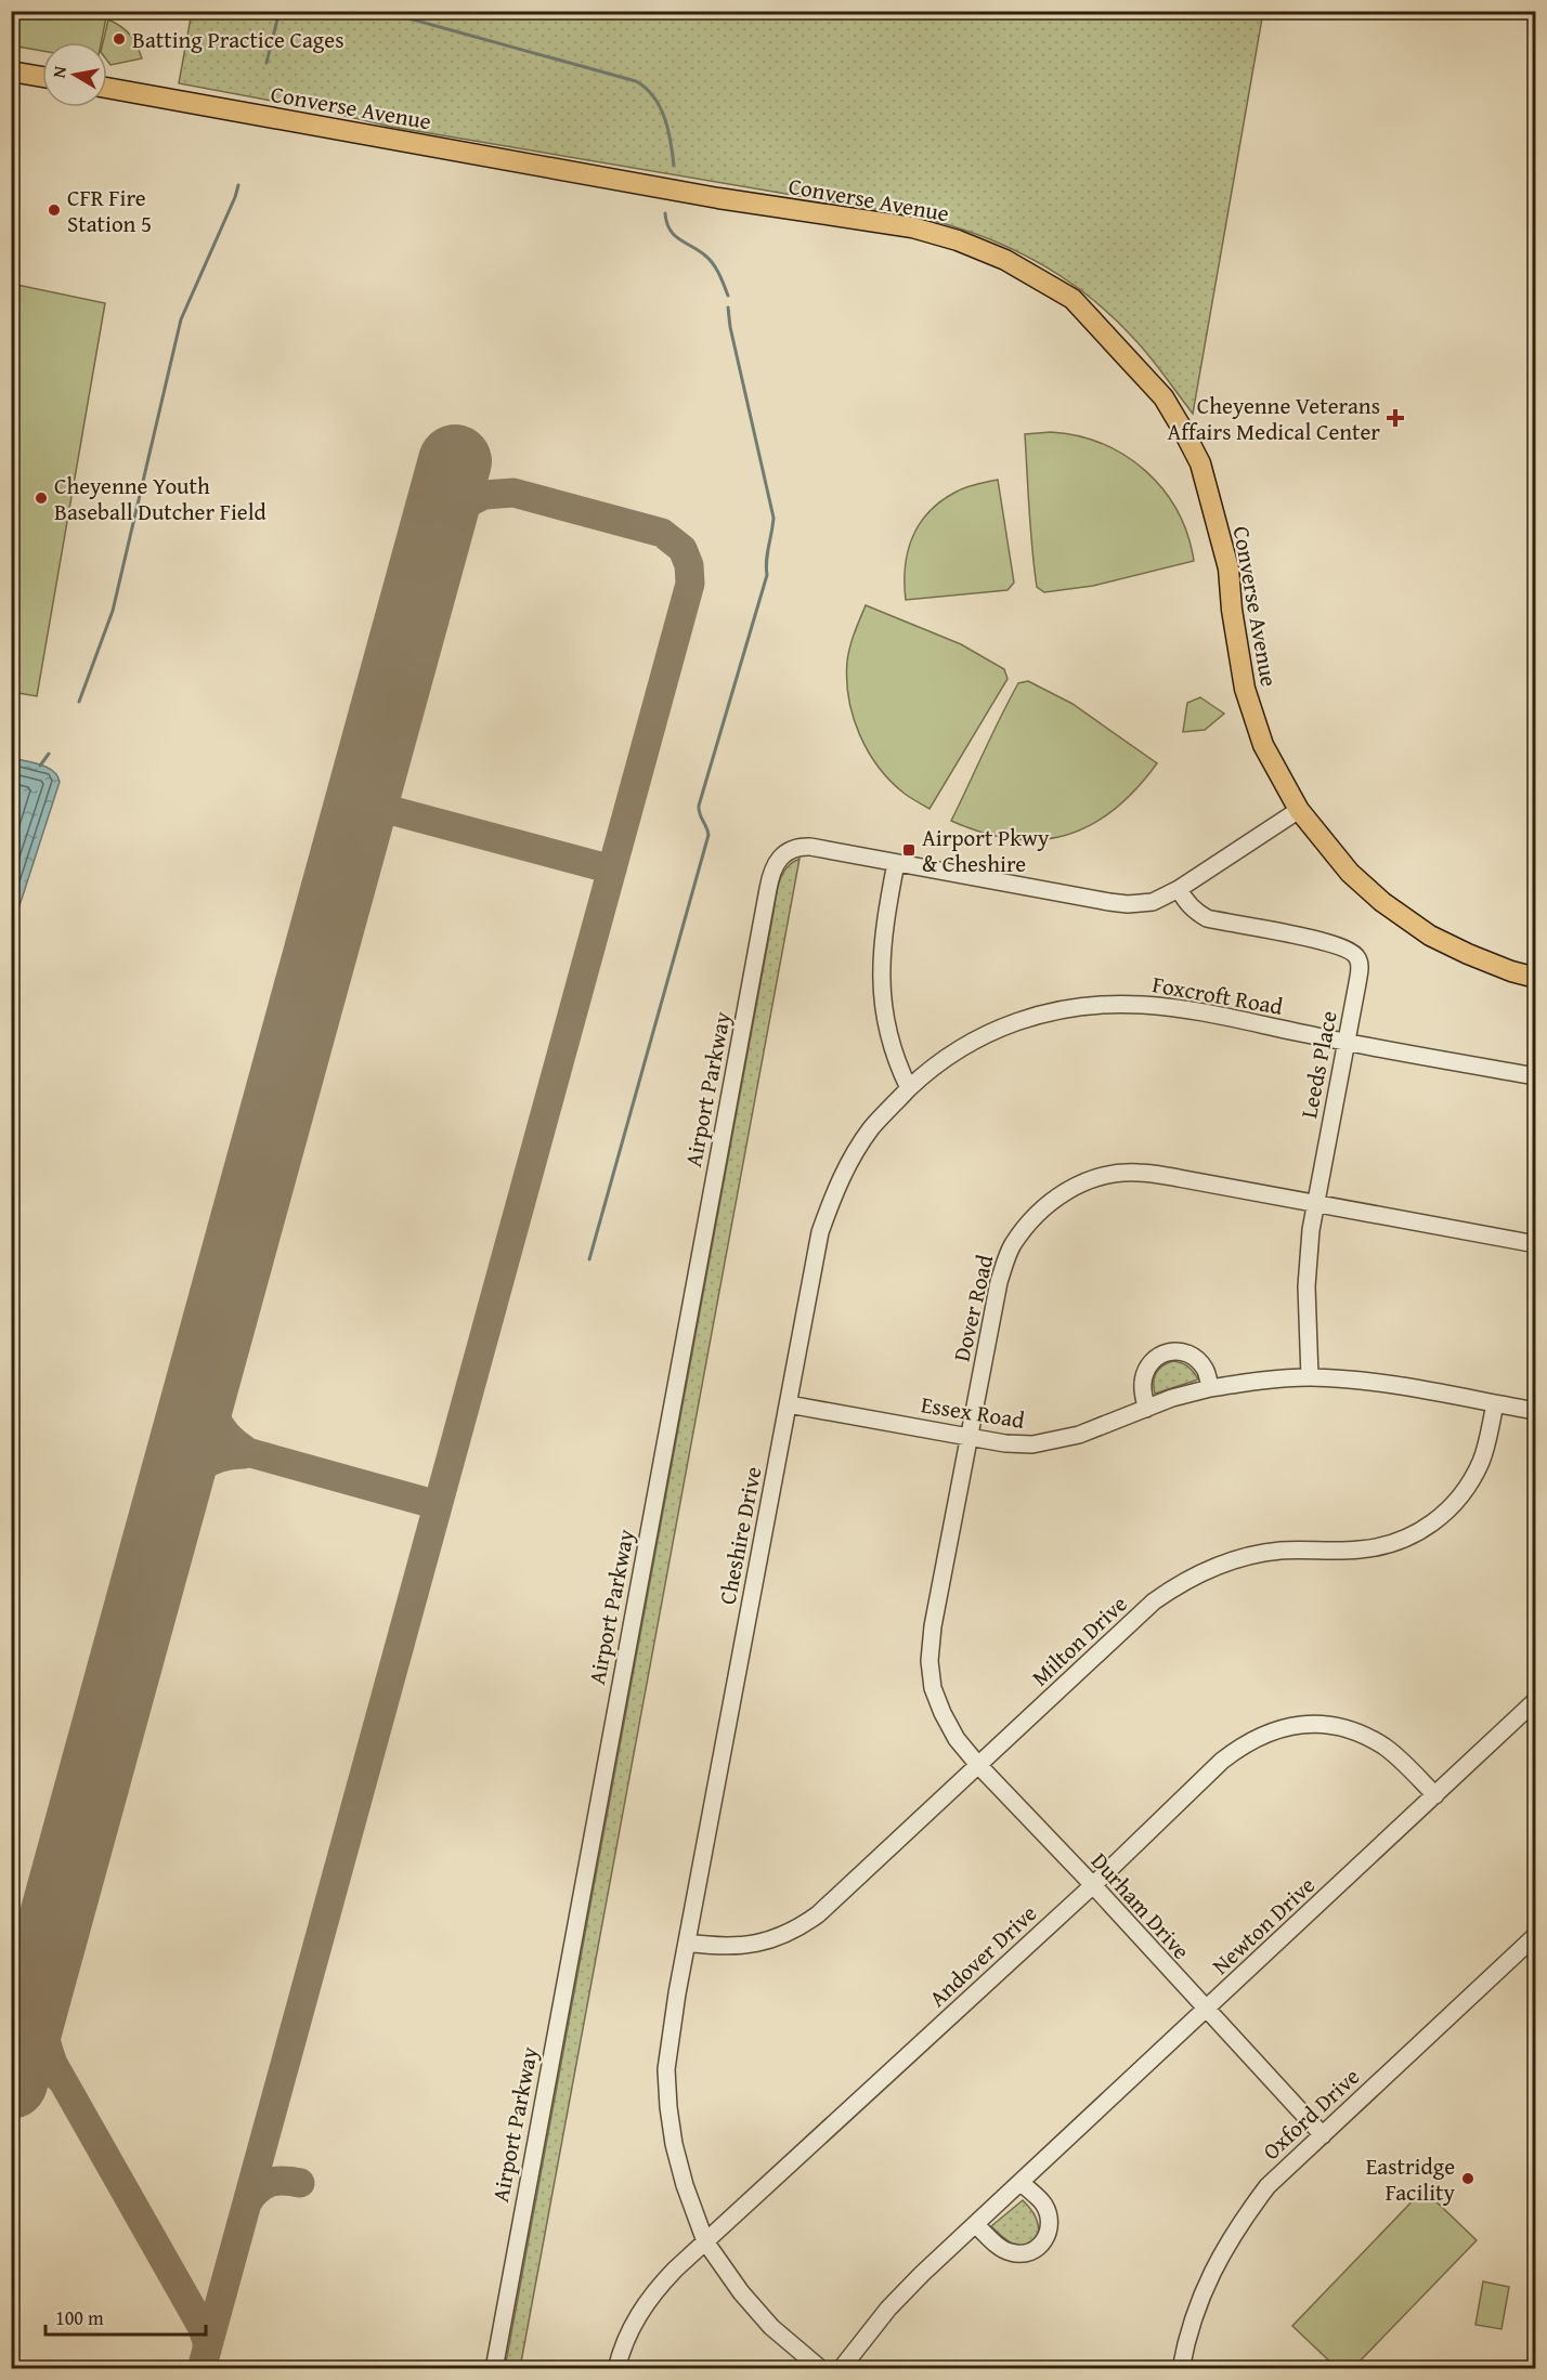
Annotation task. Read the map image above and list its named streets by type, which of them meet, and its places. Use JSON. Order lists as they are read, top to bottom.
{
  "streets": {
    "main road": ["Converse Avenue"],
    "street": [
      "Foxcroft Road",
      "Leeds Place",
      "Airport Parkway",
      "Dover Road",
      "Essex Road",
      "Cheshire Drive",
      "Milton Drive",
      "Durham Drive",
      "Newton Drive",
      "Andover Drive",
      "Oxford Drive"
    ]
  },
  "crossings": [
    ["Foxcroft Road", "Leeds Place"],
    ["Foxcroft Road", "Cheshire Drive"],
    ["Leeds Place", "Dover Road"],
    ["Leeds Place", "Essex Road"],
    ["Dover Road", "Essex Road"],
    ["Dover Road", "Milton Drive"],
    ["Dover Road", "Durham Drive"],
    ["Essex Road", "Cheshire Drive"],
    ["Essex Road", "Milton Drive"],
    ["Cheshire Drive", "Milton Drive"],
    ["Cheshire Drive", "Andover Drive"],
    ["Milton Drive", "Durham Drive"],
    ["Durham Drive", "Newton Drive"],
    ["Durham Drive", "Andover Drive"],
    ["Durham Drive", "Oxford Drive"],
    ["Newton Drive", "Andover Drive"]
  ],
  "places": {
    "other": [
      "Batting Practice Cages",
      "CFR Fire Station 5",
      "Cheyenne Youth Baseball Dutcher Field",
      "Eastridge Facility"
    ],
    "health": ["Cheyenne Veterans Affairs Medical Center"],
    "transit": ["Airport Pkwy & Cheshire"]
  },
  "scale_bar": "100 m",
  "north": "left"
}
